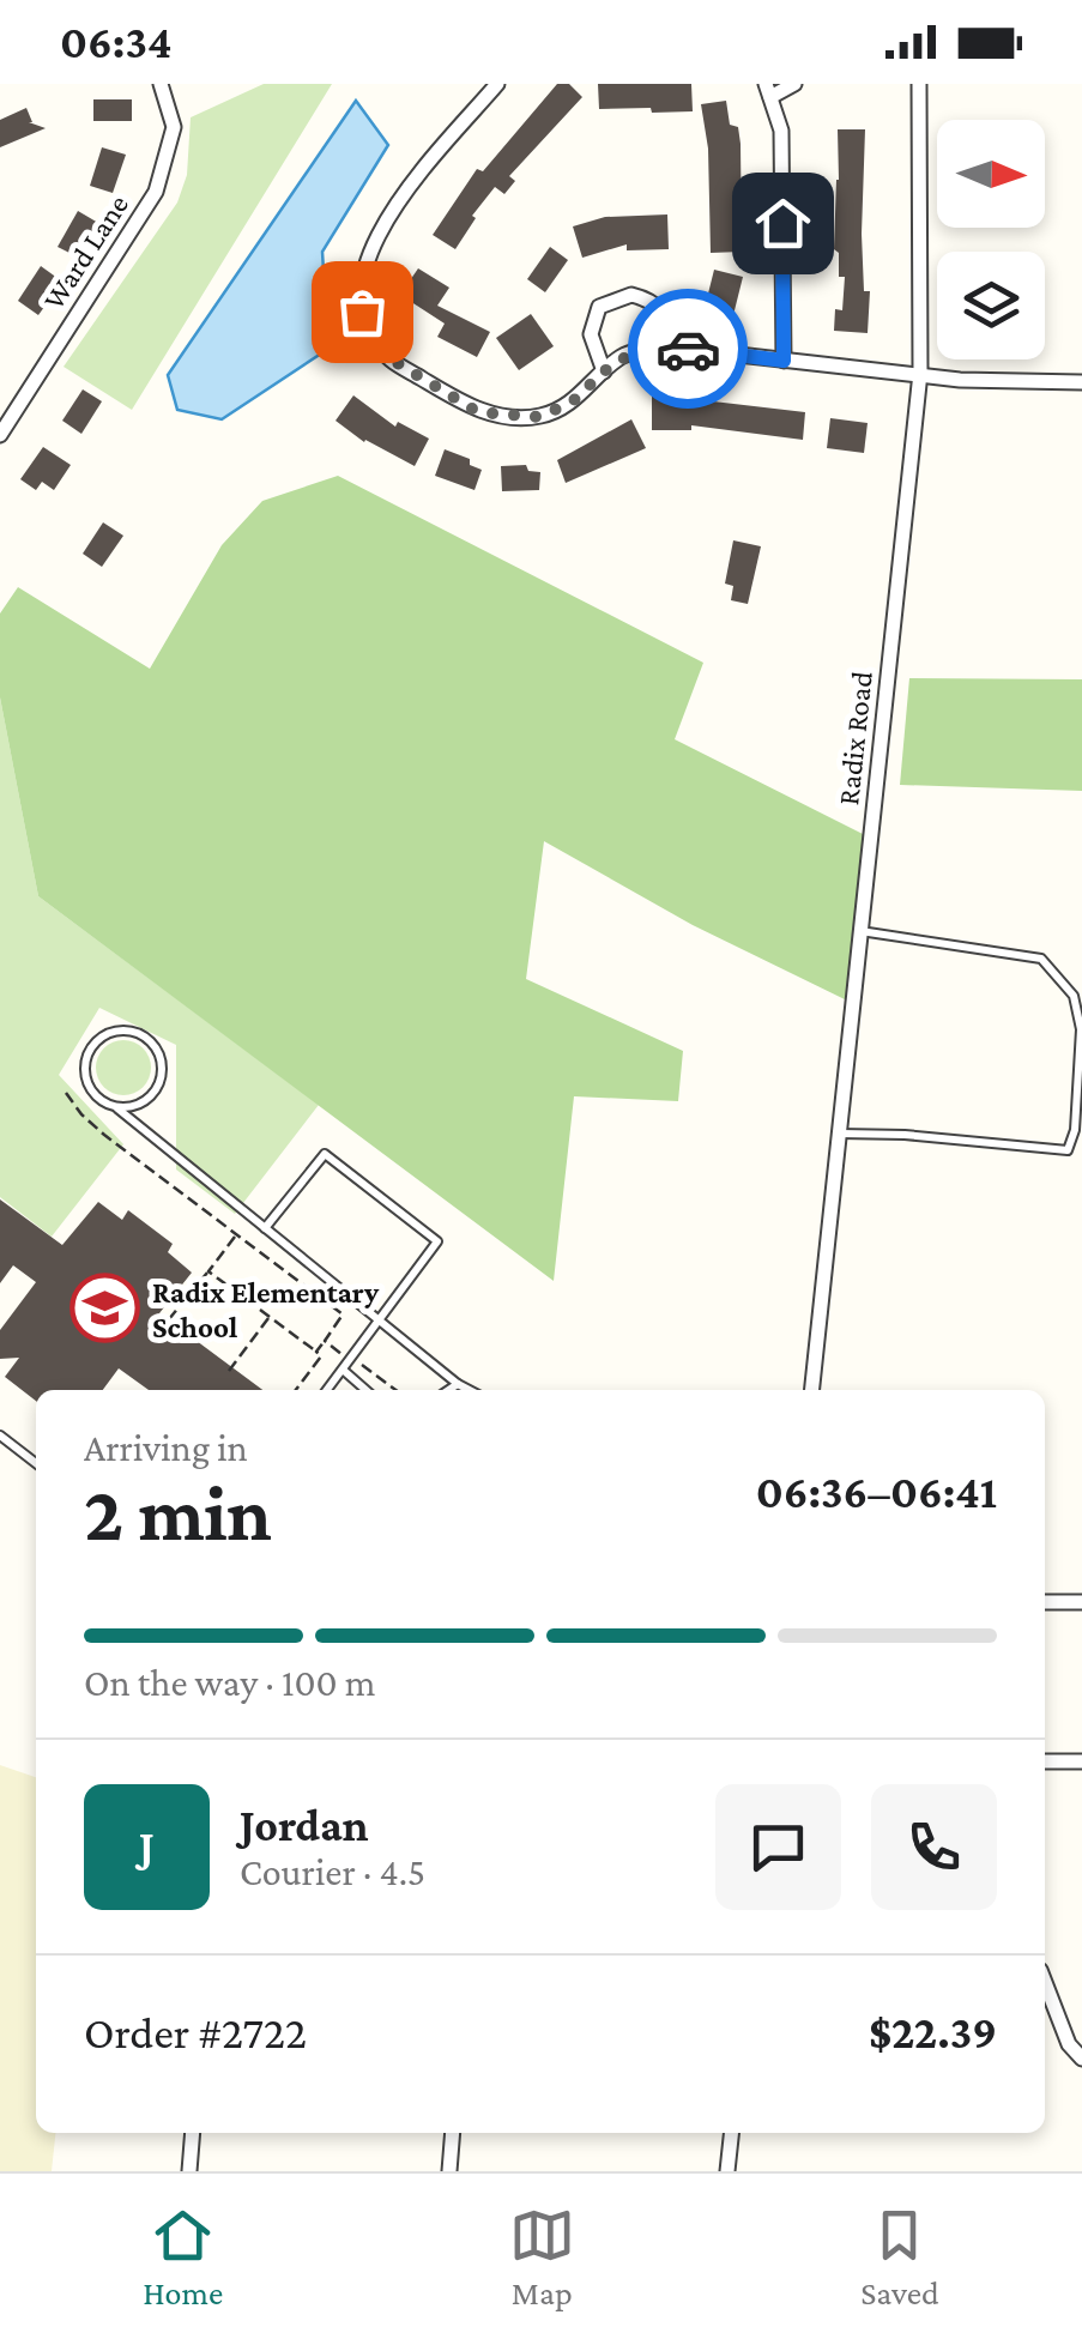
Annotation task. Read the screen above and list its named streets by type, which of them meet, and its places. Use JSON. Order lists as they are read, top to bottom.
{
  "streets": {
    "street": ["Ward Lane", "Radix Road"]
  },
  "places": {
    "school or university": ["Radix Elementary School"]
  },
  "north": "right",
  "page": {
    "status": "06:34",
    "heading": ["2 min", "Arriving in", "06:36–06:41"],
    "panel": [
      "Jordan",
      "Courier · 4.5",
      "Order #2722",
      "$22.39"
    ],
    "bar": "On the way · 100 m",
    "round": "J",
    "tabs": ["Home", "Map", "Saved"]
  }
}
